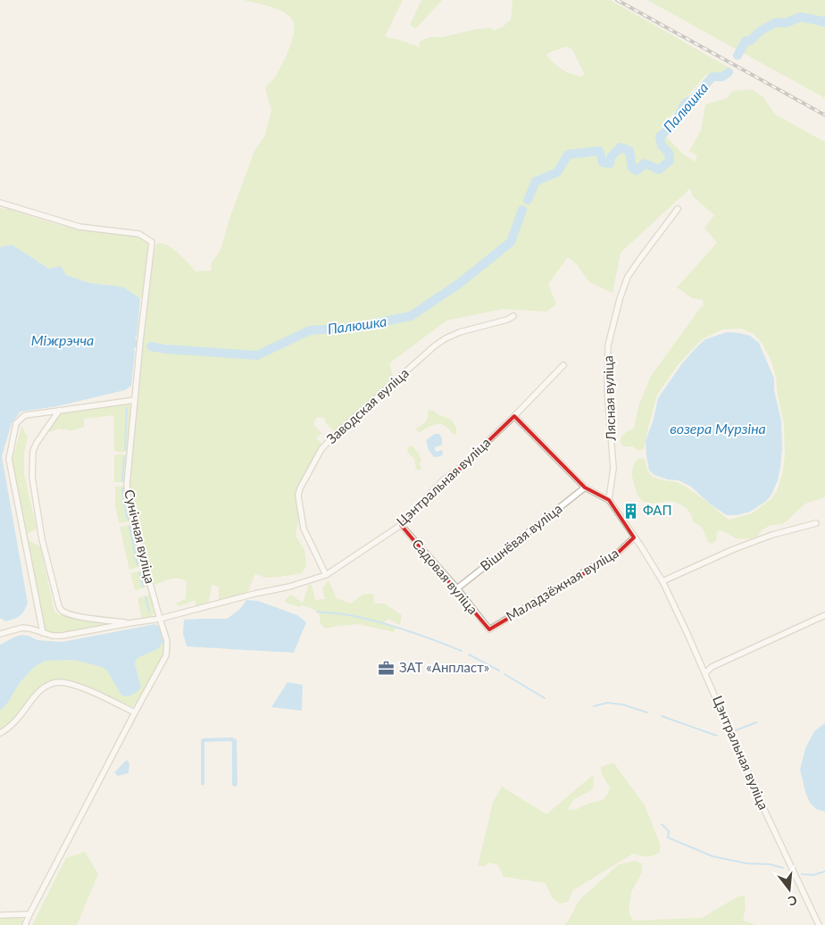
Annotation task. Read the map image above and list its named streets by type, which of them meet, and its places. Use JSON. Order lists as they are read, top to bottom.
{
  "streets": {
    "street": [
      "Лясная вуліца",
      "Заводская вуліца",
      "Цэнтральная вуліца",
      "Сунічная вуліца",
      "Вішнёвая вуліца",
      "Садовая вуліца",
      "Маладзёжная вуліца"
    ]
  },
  "crossings": [
    ["Лясная вуліца", "Цэнтральная вуліца"],
    ["Заводская вуліца", "Цэнтральная вуліца"],
    ["Цэнтральная вуліца", "Сунічная вуліца"],
    ["Цэнтральная вуліца", "Вішнёвая вуліца"],
    ["Цэнтральная вуліца", "Садовая вуліца"],
    ["Цэнтральная вуліца", "Маладзёжная вуліца"],
    ["Вішнёвая вуліца", "Садовая вуліца"],
    ["Садовая вуліца", "Маладзёжная вуліца"]
  ],
  "water": ["Палюшка", "Міжрэчча", "возера Мурзіна"],
  "places": {
    "building": ["ФАП"],
    "office": ["ЗАТ «Анпласт»"]
  },
  "north": "bottom"
}
